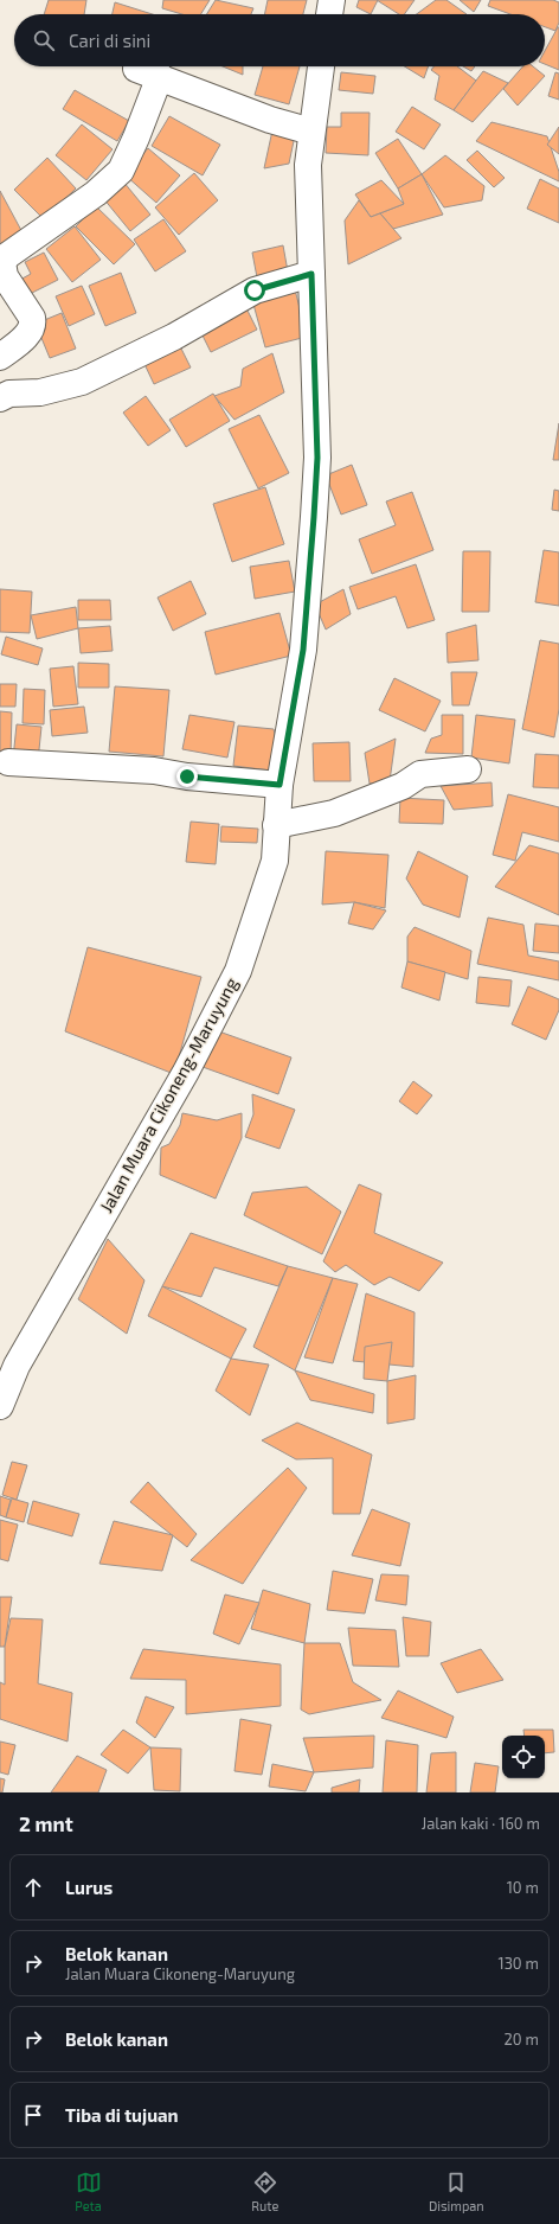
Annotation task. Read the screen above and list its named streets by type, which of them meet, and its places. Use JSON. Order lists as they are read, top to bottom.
{
  "streets": {
    "street": ["Jalan Muara Cikoneng-Maruyung"]
  },
  "page": {
    "search": "Cari di sini",
    "heading": ["2 mnt", "Jalan kaki · 160 m"],
    "list": [
      ["Lurus", "10 m"],
      ["Belok kanan", "Jalan Muara Cikoneng-Maruyung", "130 m"],
      ["Belok kanan", "20 m"],
      "Tiba di tujuan"
    ],
    "nav": ["Peta", "Rute", "Disimpan"]
  }
}
